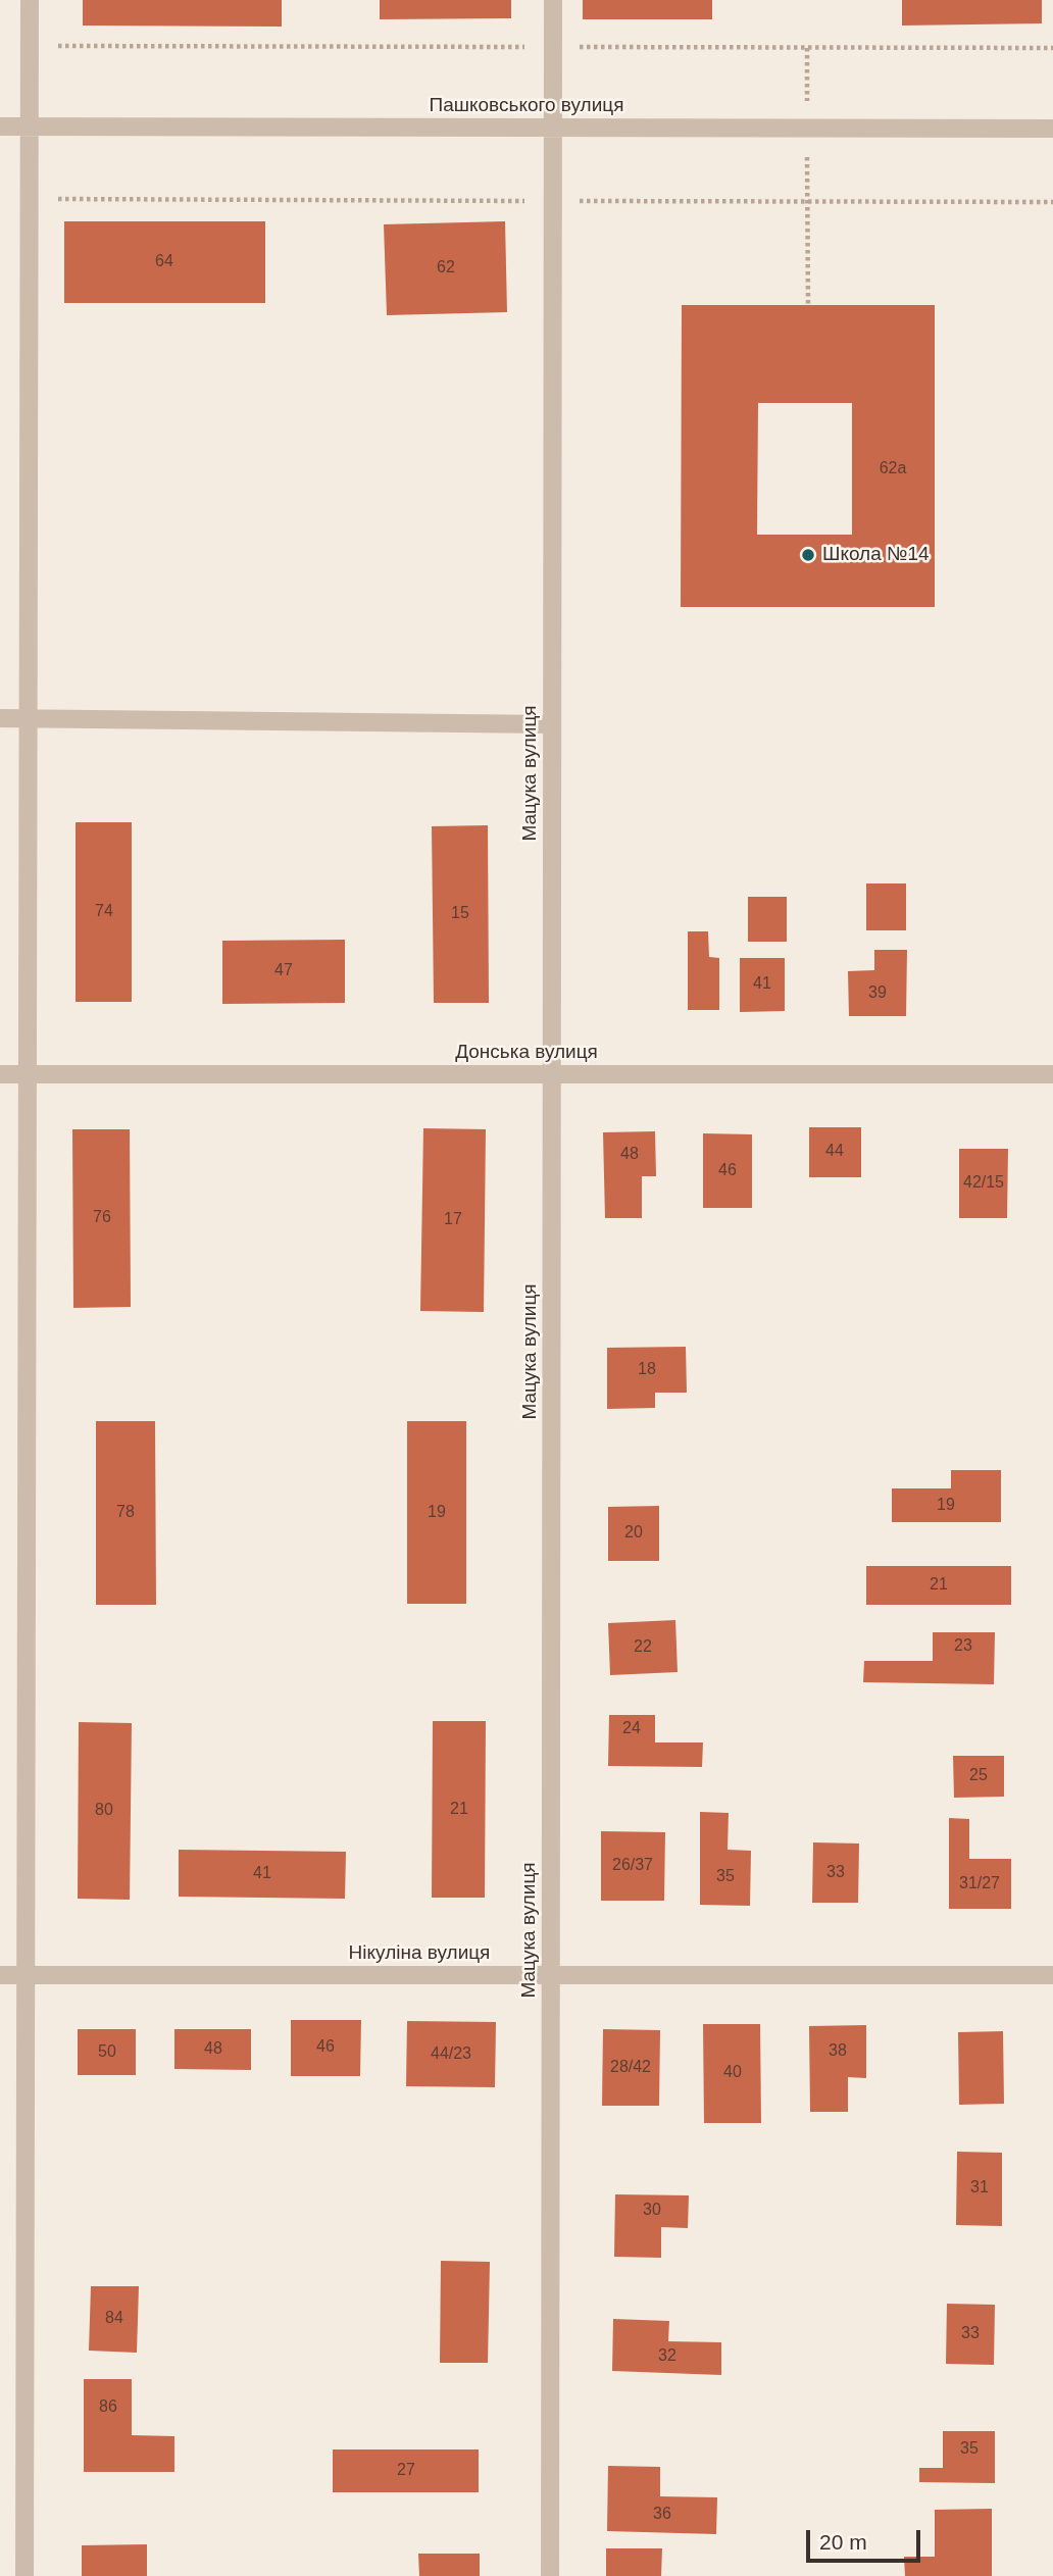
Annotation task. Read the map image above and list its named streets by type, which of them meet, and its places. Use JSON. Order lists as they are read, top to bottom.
{
  "streets": {
    "street": [
      "Пашковського вулиця",
      "Мацука вулиця",
      "Донська вулиця",
      "Нікуліна вулиця"
    ]
  },
  "crossings": [
    ["Пашковського вулиця", "Мацука вулиця"],
    ["Мацука вулиця", "Донська вулиця"],
    ["Мацука вулиця", "Нікуліна вулиця"]
  ],
  "places": ["Школа №14"],
  "house_numbers": [
    "64",
    "62",
    "62а",
    "74",
    "15",
    "47",
    "41",
    "39",
    "44",
    "48",
    "46",
    "42/15",
    "76",
    "17",
    "18",
    "19",
    "78",
    "19",
    "20",
    "21",
    "23",
    "22",
    "24",
    "25",
    "21",
    "80",
    "26/37",
    "33",
    "41",
    "35",
    "31/27",
    "46",
    "48",
    "38",
    "50",
    "44/23",
    "28/42",
    "40",
    "31",
    "30",
    "84",
    "33",
    "32",
    "86",
    "35",
    "27",
    "36"
  ],
  "scale_bar": "20 m"
}
